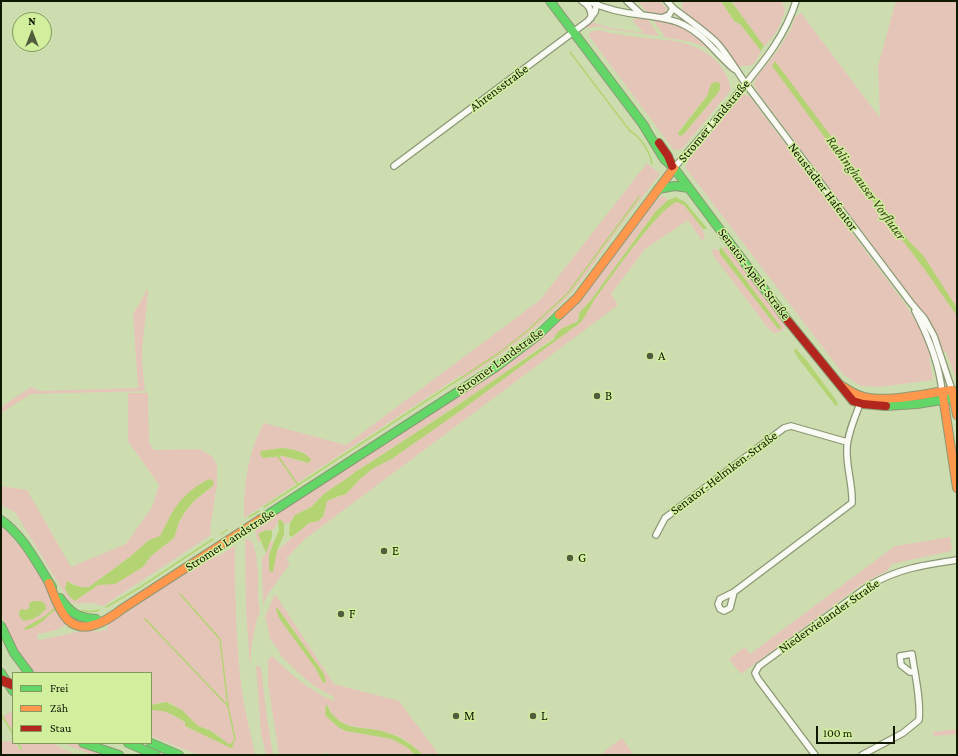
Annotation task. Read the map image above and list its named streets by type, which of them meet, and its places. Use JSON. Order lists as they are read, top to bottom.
{
  "streets": {
    "main road": ["Stromer Landstraße", "Senator-Apelt-Straße"],
    "street": [
      "Ahrensstraße",
      "Neustädter Hafentor",
      "Senator-Helmken-Straße",
      "Niedervielander Straße"
    ]
  },
  "crossings": [
    ["Ahrensstraße", "Neustädter Hafentor"],
    ["Ahrensstraße", "Senator-Apelt-Straße"],
    ["Stromer Landstraße", "Neustädter Hafentor"],
    ["Stromer Landstraße", "Senator-Apelt-Straße"]
  ],
  "water": ["Rablinghauser Vorfluter"],
  "places": [
    "A",
    "B",
    "E",
    "G",
    "F",
    "M",
    "L"
  ],
  "legend": ["Frei", "Zäh", "Stau"],
  "scale_bar": "100 m",
  "north": "top"
}
